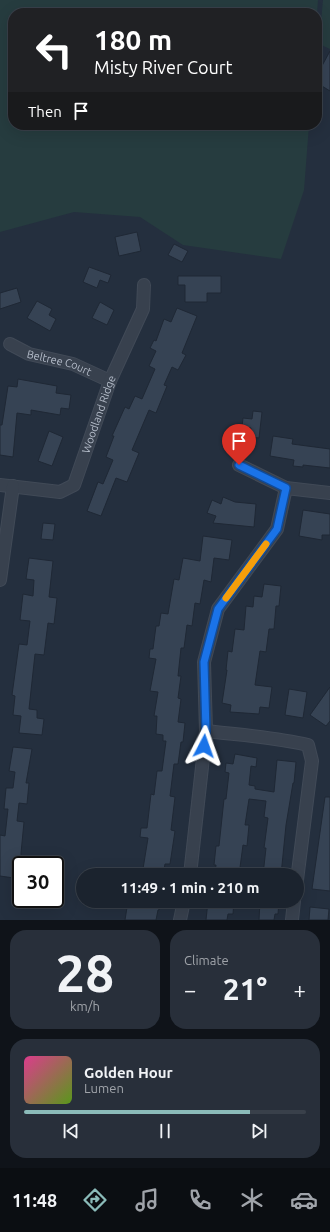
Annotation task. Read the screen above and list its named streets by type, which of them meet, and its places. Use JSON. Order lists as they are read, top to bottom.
{
  "streets": {
    "street": ["Beltree Court", "Woodland Ridge"]
  },
  "crossings": [
    ["Beltree Court", "Woodland Ridge"]
  ],
  "page": {
    "turn": ["180 m", "Misty River Court"],
    "then": "Then",
    "limit": "30",
    "trip": "11:49 · 1 min · 210 m",
    "tile": [
      ["28", "km/h"],
      "Climate"
    ],
    "heat": ["−", "21°", "+"],
    "song": ["Golden Hour", "Lumen"],
    "tabs": "11:48"
  }
}
